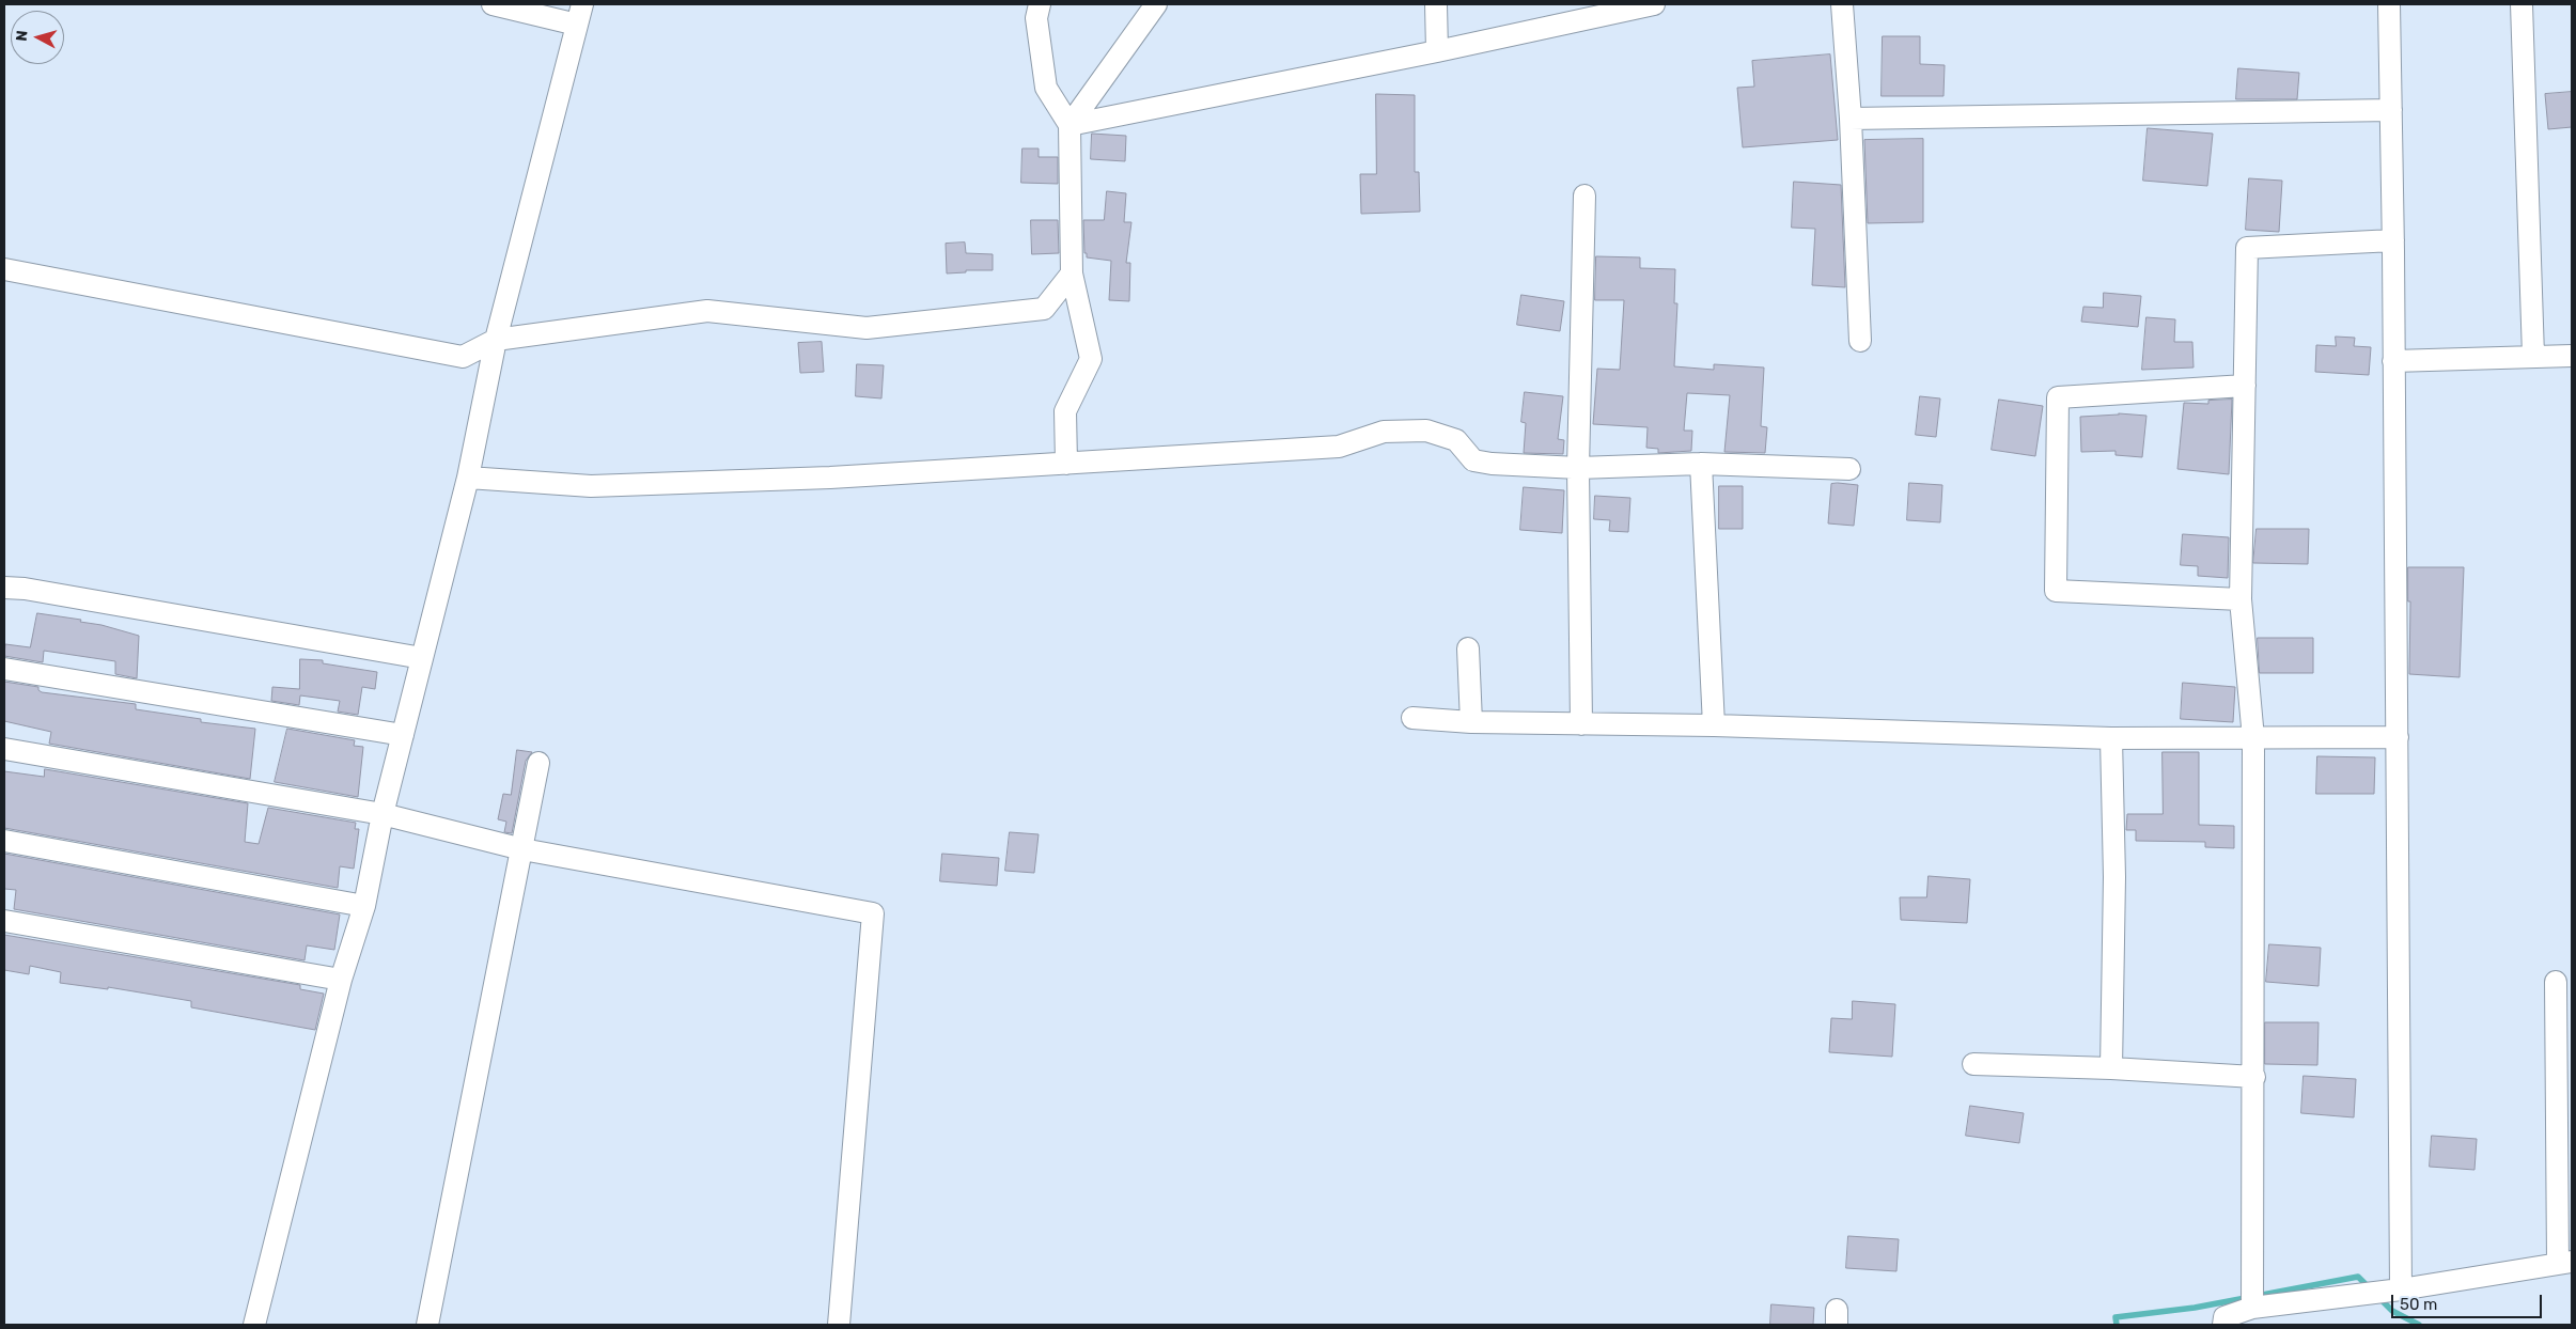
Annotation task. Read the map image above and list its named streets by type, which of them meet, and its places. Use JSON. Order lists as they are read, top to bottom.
{
  "scale_bar": "50 m",
  "north": "left"
}
